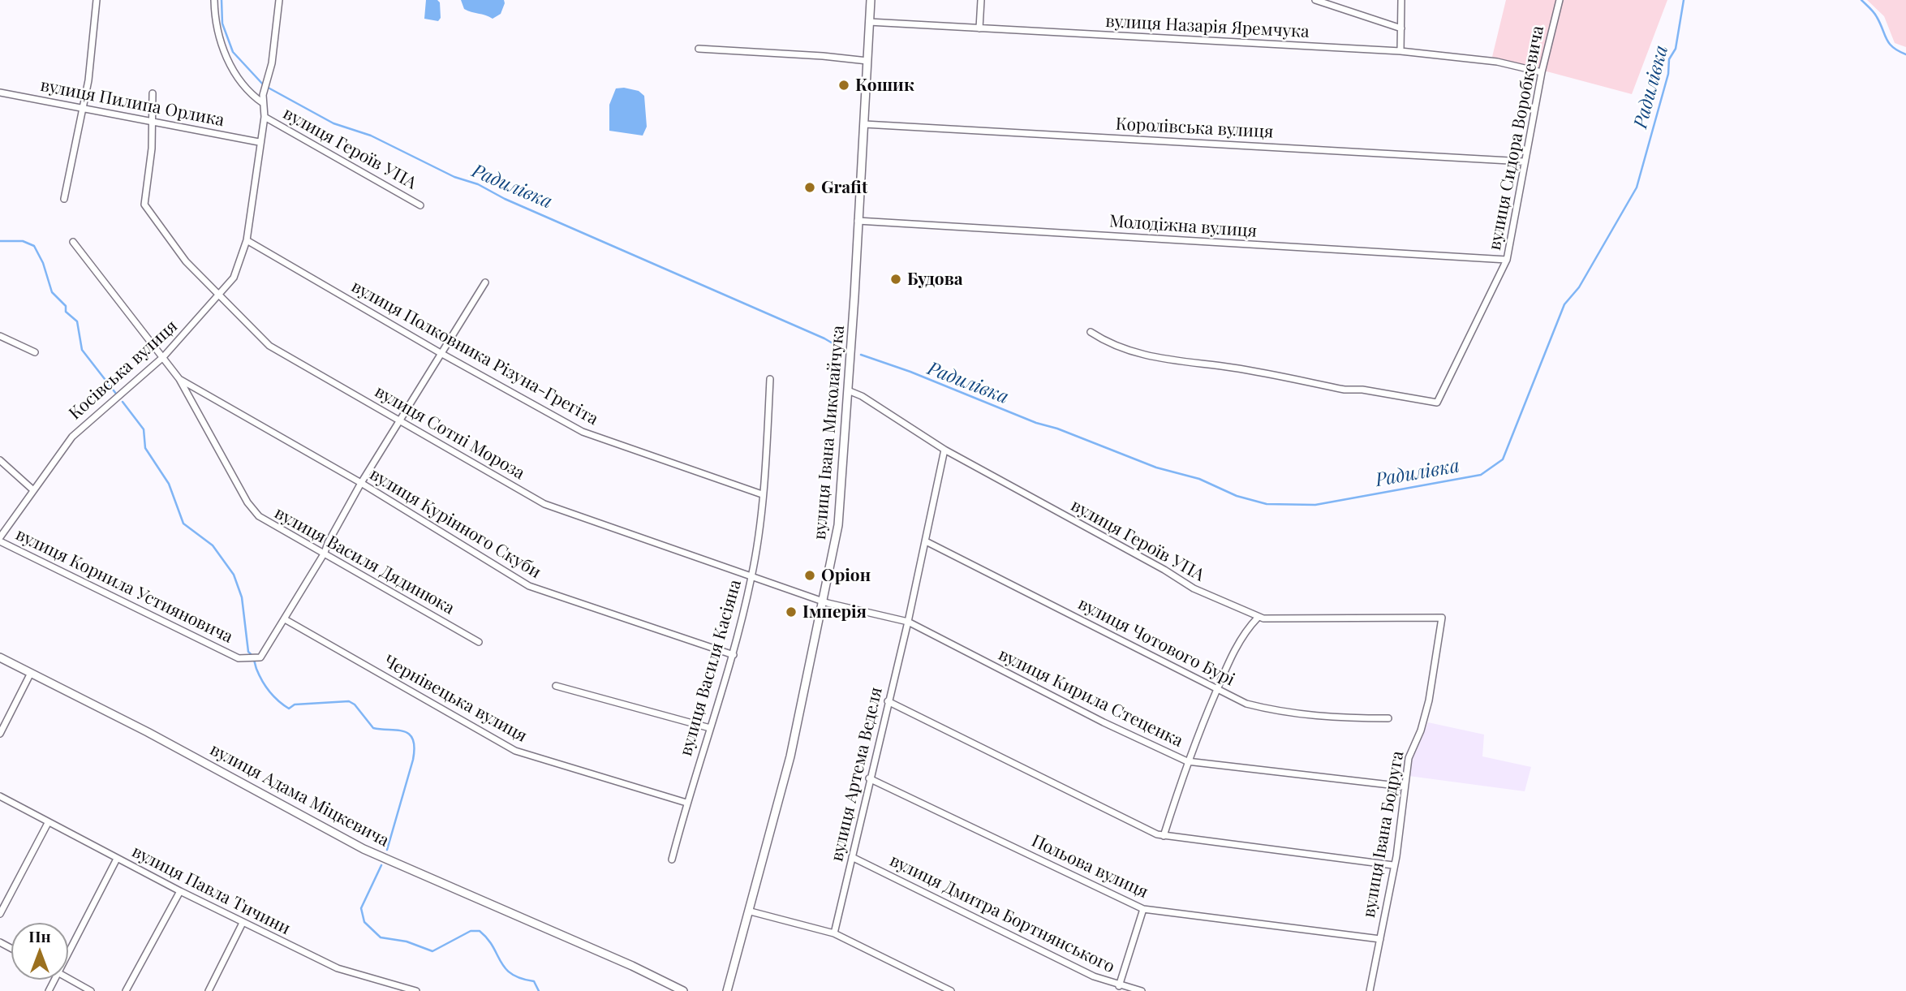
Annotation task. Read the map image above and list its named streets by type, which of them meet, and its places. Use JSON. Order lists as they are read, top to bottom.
{
  "streets": {
    "street": [
      "вулиця Назарія Яремчука",
      "вулиця Пилипа Орлика",
      "Королівська вулиця",
      "вулиця Сидора Воробкевича",
      "вулиця Героїв УПА",
      "Молодіжна вулиця",
      "вулиця Полковника Різуна-Грегіта",
      "Косівська вулиця",
      "вулиця Сотні Мороза",
      "вулиця Івана Миколайчука",
      "вулиця Курінного Скуби",
      "вулиця Василя Дядинюка",
      "вулиця Корнила Устияновича",
      "вулиця Чотового Бурі",
      "вулиця Василя Касіяна",
      "вулиця Кирила Стеценка",
      "Чернівецька вулиця",
      "вулиця Артема Веделя",
      "вулиця Адама Міцкевича",
      "вулиця Івана Бодруга",
      "Польова вулиця",
      "вулиця Павла Тичини",
      "вулиця Дмитра Бортнянського"
    ]
  },
  "crossings": [
    ["вулиця Назарія Яремчука", "вулиця Сидора Воробкевича"],
    ["вулиця Назарія Яремчука", "вулиця Івана Миколайчука"],
    ["вулиця Пилипа Орлика", "Косівська вулиця"],
    ["вулиця Пилипа Орлика", "вулиця Сотні Мороза"],
    ["Королівська вулиця", "вулиця Сидора Воробкевича"],
    ["Королівська вулиця", "вулиця Івана Миколайчука"],
    ["вулиця Сидора Воробкевича", "Молодіжна вулиця"],
    ["вулиця Героїв УПА", "Косівська вулиця"],
    ["вулиця Героїв УПА", "вулиця Івана Миколайчука"],
    ["вулиця Героїв УПА", "вулиця Артема Веделя"],
    ["вулиця Героїв УПА", "вулиця Івана Бодруга"],
    ["Молодіжна вулиця", "вулиця Івана Миколайчука"],
    ["вулиця Полковника Різуна-Грегіта", "Косівська вулиця"],
    ["вулиця Полковника Різуна-Грегіта", "вулиця Василя Касіяна"],
    ["Косівська вулиця", "вулиця Сотні Мороза"],
    ["Косівська вулиця", "вулиця Василя Дядинюка"],
    ["Косівська вулиця", "вулиця Корнила Устияновича"],
    ["вулиця Сотні Мороза", "вулиця Івана Миколайчука"],
    ["вулиця Сотні Мороза", "вулиця Василя Касіяна"],
    ["вулиця Сотні Мороза", "вулиця Кирила Стеценка"],
    ["вулиця Сотні Мороза", "вулиця Артема Веделя"],
    ["вулиця Курінного Скуби", "вулиця Василя Дядинюка"],
    ["вулиця Курінного Скуби", "вулиця Василя Касіяна"],
    ["вулиця Корнила Устияновича", "Чернівецька вулиця"],
    ["вулиця Чотового Бурі", "вулиця Артема Веделя"],
    ["вулиця Василя Касіяна", "Чернівецька вулиця"],
    ["вулиця Кирила Стеценка", "вулиця Артема Веделя"],
    ["вулиця Кирила Стеценка", "вулиця Івана Бодруга"],
    ["вулиця Артема Веделя", "Польова вулиця"],
    ["вулиця Артема Веделя", "вулиця Дмитра Бортнянського"],
    ["вулиця Івана Бодруга", "Польова вулиця"]
  ],
  "water": ["Радилівка"],
  "places": [
    "Кошик",
    "Grafit",
    "Будова",
    "Оріон",
    "Імперія"
  ],
  "north": "top"
}
